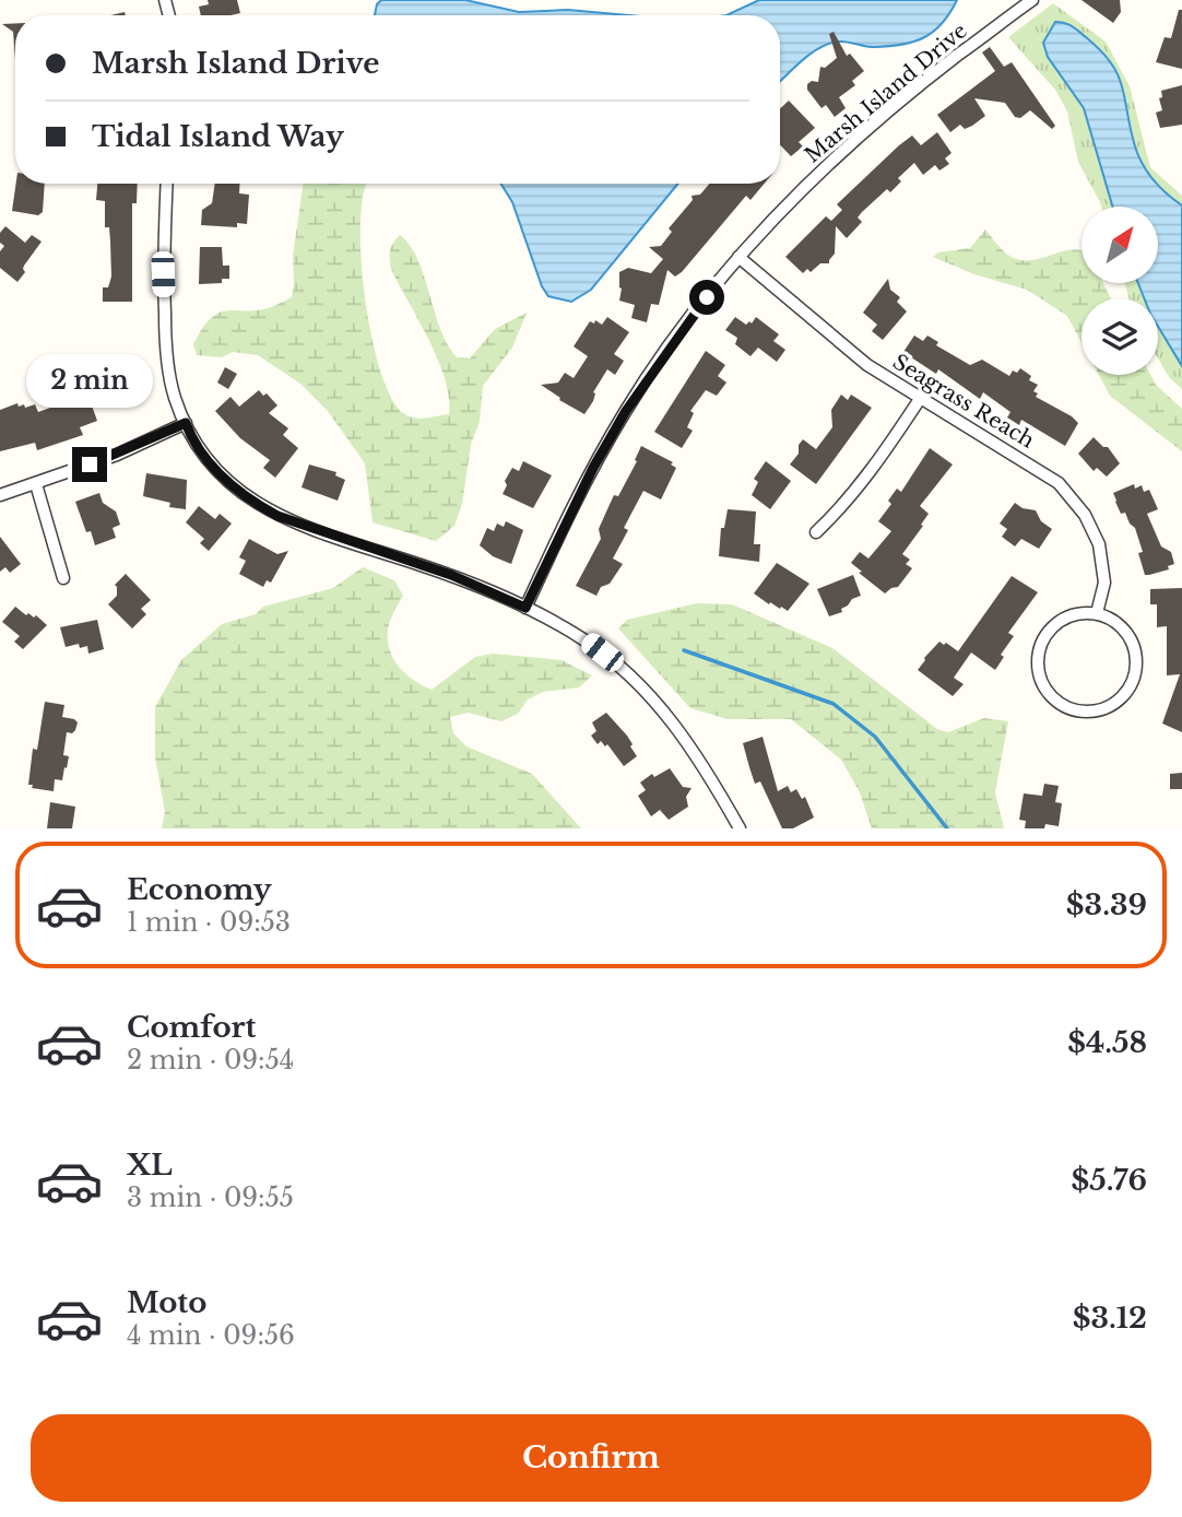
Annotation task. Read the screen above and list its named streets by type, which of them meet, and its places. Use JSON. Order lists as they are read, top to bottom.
{
  "streets": {
    "street": ["Marsh Island Drive", "Seagrass Reach"]
  },
  "crossings": [
    ["Marsh Island Drive", "Seagrass Reach"]
  ],
  "north": "top right",
  "page": {
    "banner": ["Marsh Island Drive", "Tidal Island Way"],
    "bubble": "2 min",
    "list": [
      {
        "name": "Economy",
        "note": "1 min · 09:53",
        "value": "$3.39"
      },
      {
        "name": "Comfort",
        "note": "2 min · 09:54",
        "value": "$4.58"
      },
      {
        "name": "XL",
        "note": "3 min · 09:55",
        "value": "$5.76"
      },
      {
        "name": "Moto",
        "note": "4 min · 09:56",
        "value": "$3.12"
      }
    ],
    "buttons": "Confirm"
  }
}
